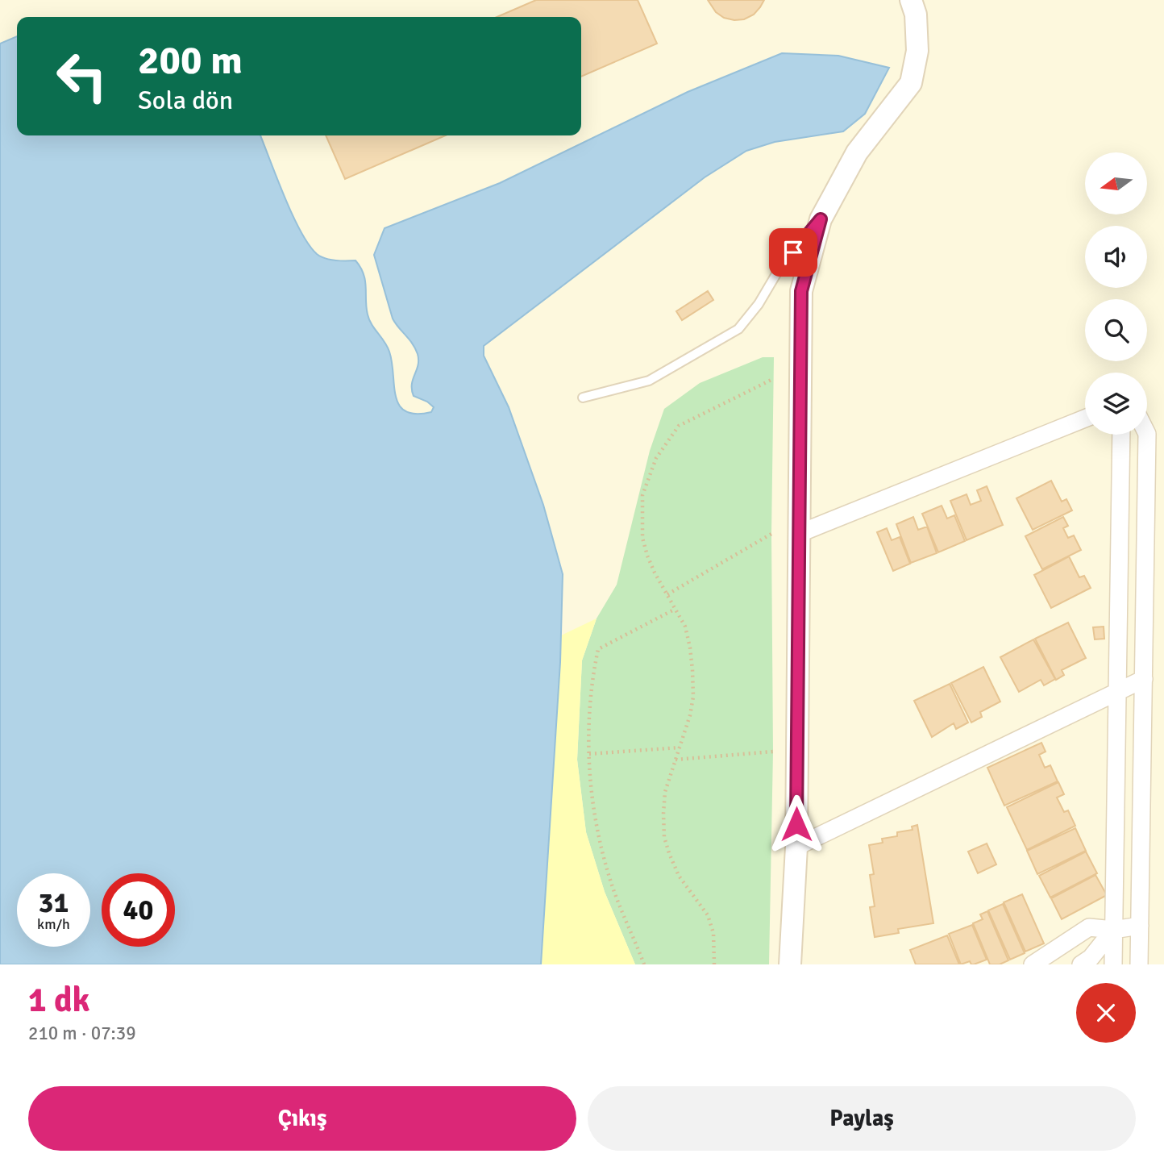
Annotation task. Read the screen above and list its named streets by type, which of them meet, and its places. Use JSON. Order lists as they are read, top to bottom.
{
  "north": "left",
  "page": {
    "turn": ["200 m", "Sola dön"],
    "speed": "31 km/h",
    "limit": "40",
    "heading": ["1 dk", "210 m · 07:39"],
    "buttons": ["Çıkış", "Paylaş"]
  }
}
